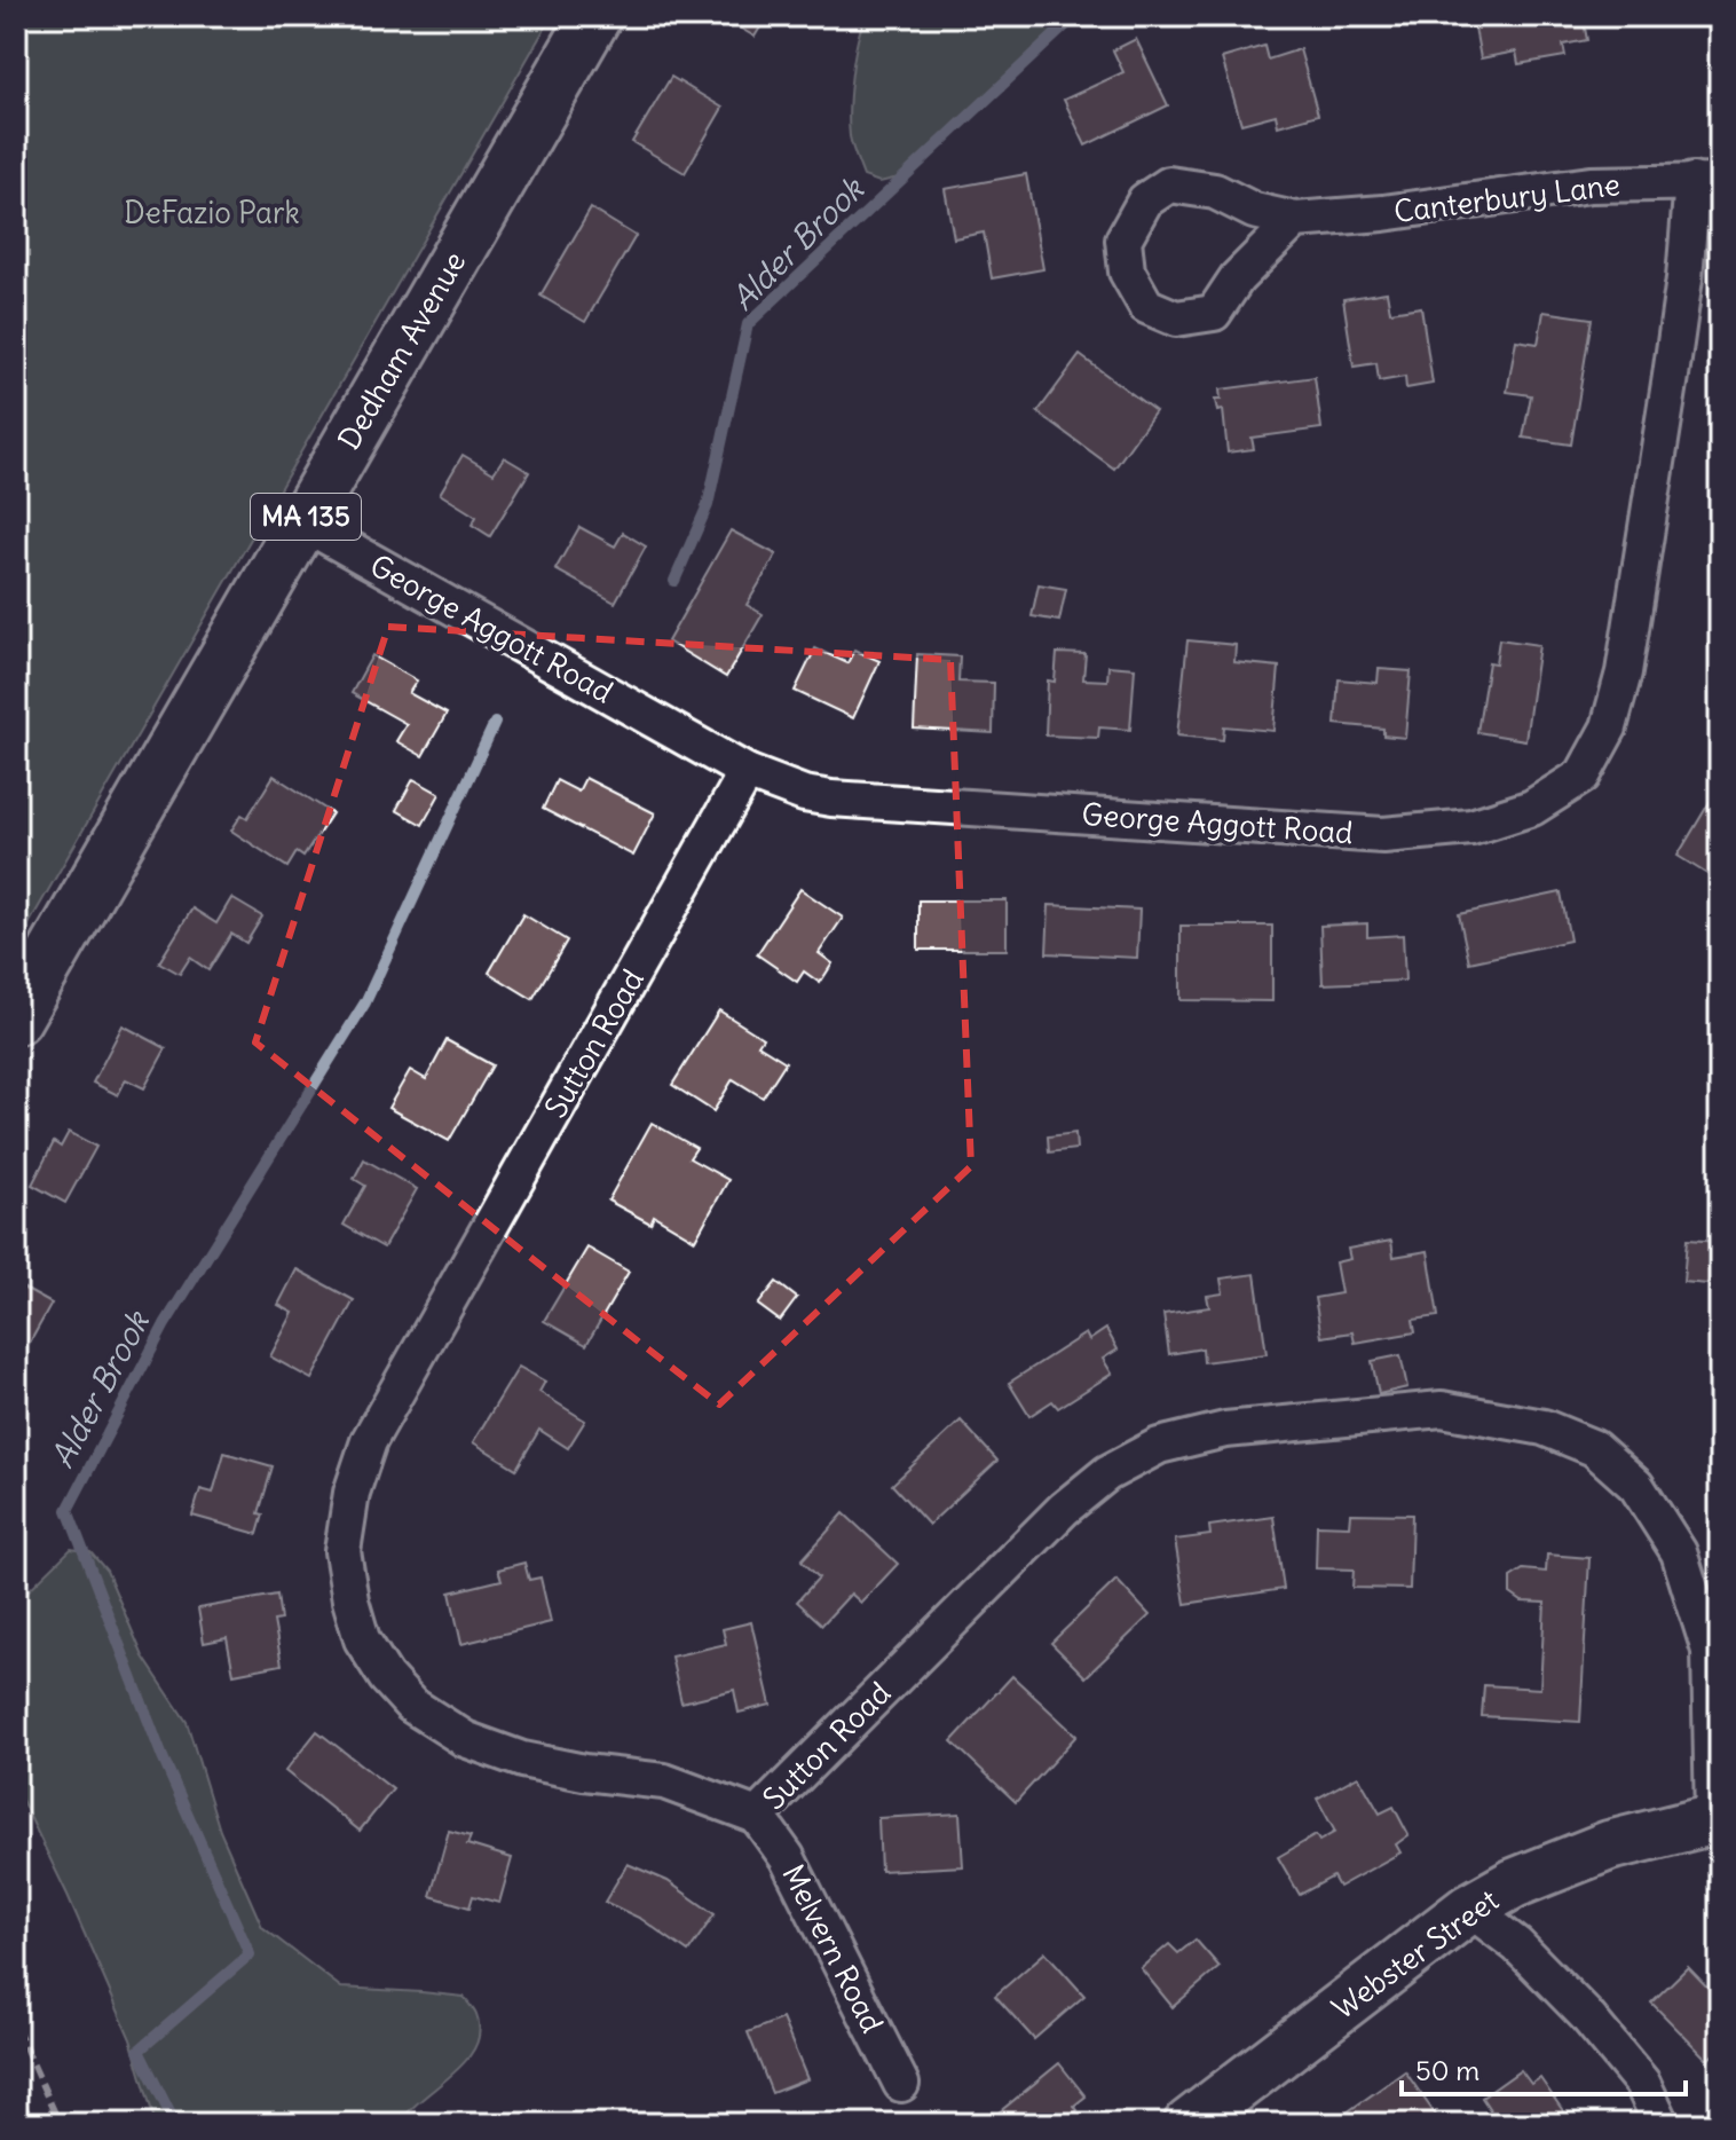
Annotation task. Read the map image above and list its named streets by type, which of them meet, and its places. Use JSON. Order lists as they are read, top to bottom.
{
  "streets": {
    "main road": ["Dedham Avenue", "MA 135"],
    "street": [
      "Canterbury Lane",
      "George Aggott Road",
      "Sutton Road",
      "Melvern Road",
      "Webster Street"
    ]
  },
  "crossings": [
    ["Canterbury Lane", "George Aggott Road"],
    ["Dedham Avenue", "George Aggott Road"],
    ["George Aggott Road", "Sutton Road"],
    ["Sutton Road", "Melvern Road"],
    ["Sutton Road", "Webster Street"]
  ],
  "water": ["Alder Brook"],
  "parks": ["DeFazio Park"],
  "scale_bar": "50 m"
}
